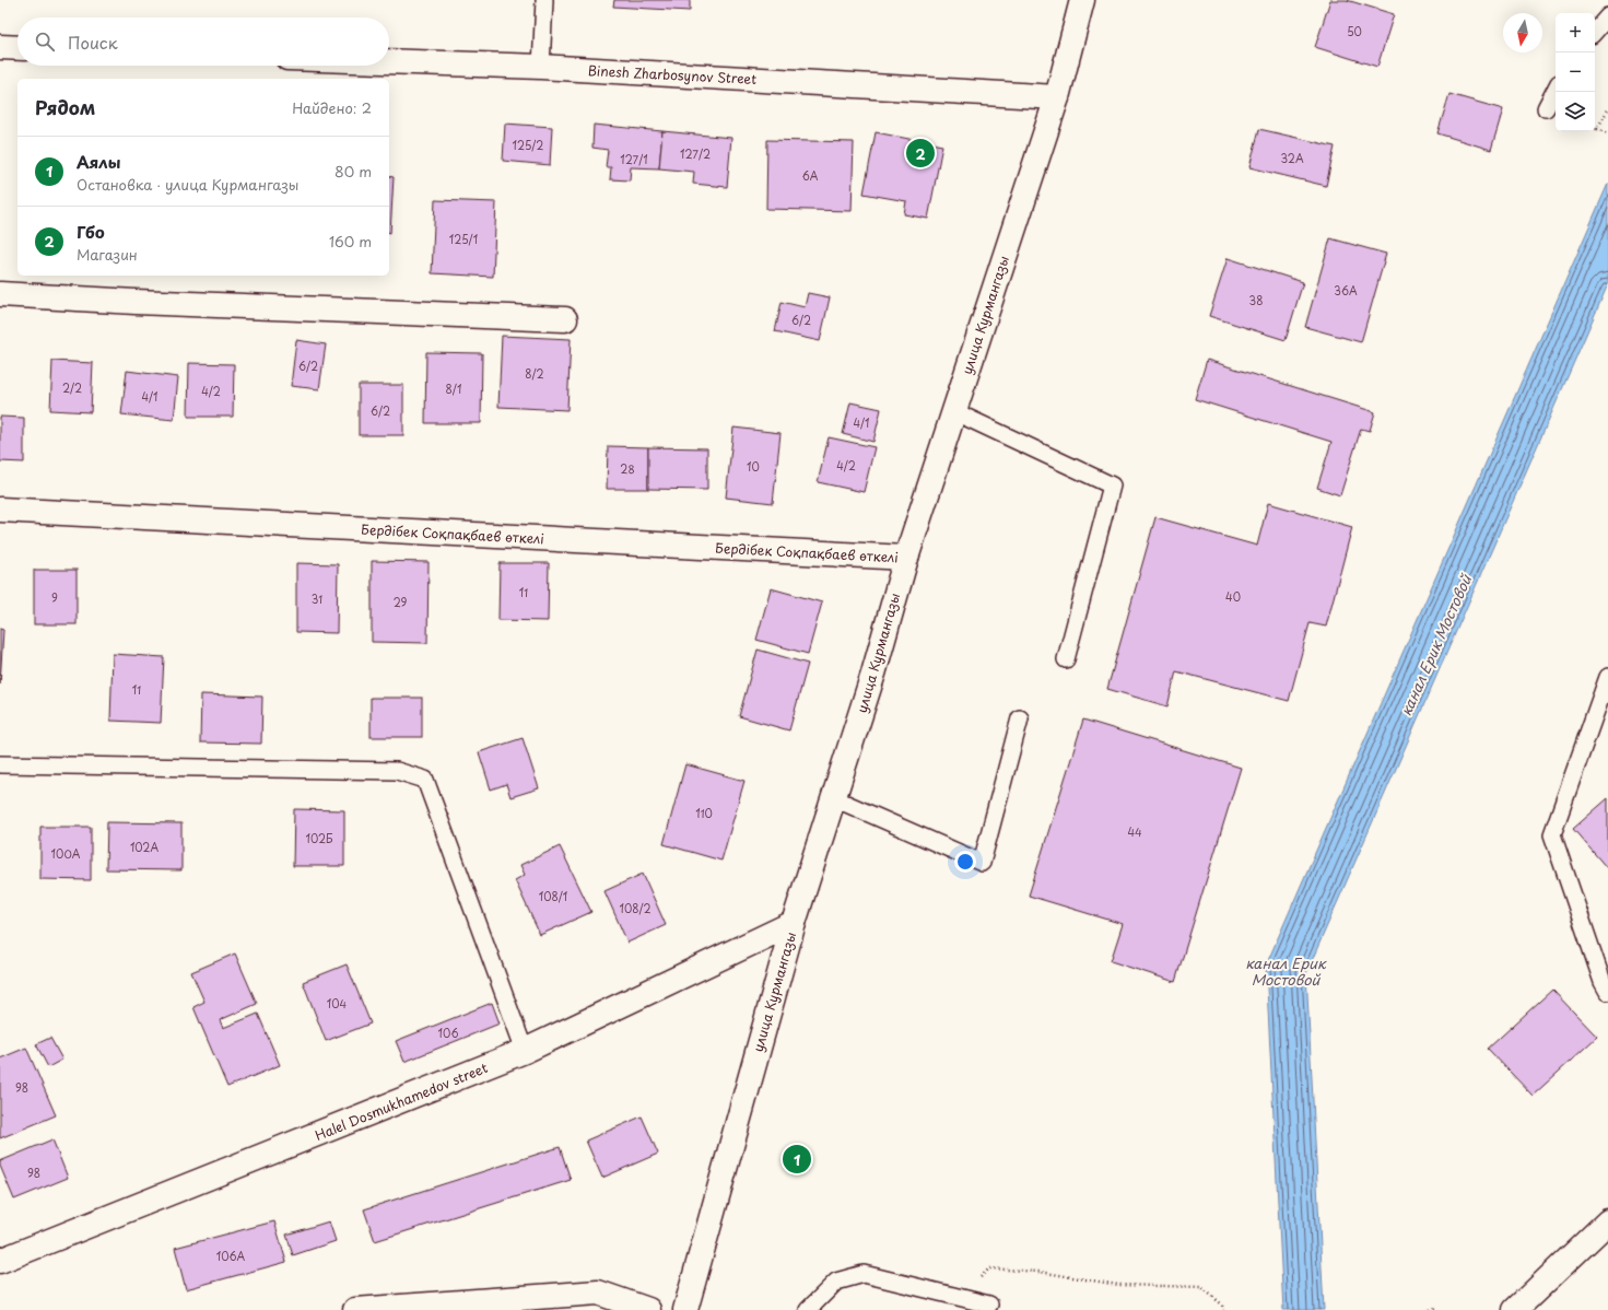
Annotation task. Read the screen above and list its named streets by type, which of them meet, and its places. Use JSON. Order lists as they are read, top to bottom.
{
  "streets": {
    "street": [
      "Binesh Zharbosynov Street",
      "улица Курмангазы",
      "Бердібек Соқпақбаев өткелі",
      "Halel Dosmukhamedov street"
    ]
  },
  "crossings": [
    ["Binesh Zharbosynov Street", "улица Курмангазы"],
    ["улица Курмангазы", "Бердібек Соқпақбаев өткелі"],
    ["улица Курмангазы", "Halel Dosmukhamedov street"]
  ],
  "water": ["канал Ерик Мостовой"],
  "house_numbers": [
    "50",
    "125/2",
    "127/2",
    "32А",
    "127/1",
    "6А",
    "125/1",
    "36А",
    "38",
    "6/2",
    "6/2",
    "8/2",
    "2/2",
    "8/1",
    "4/2",
    "4/1",
    "6/2",
    "4/1",
    "4/2",
    "10",
    "28",
    "11",
    "40",
    "9",
    "31",
    "29",
    "11",
    "110",
    "44",
    "102Б",
    "102А",
    "100А",
    "108/1",
    "108/2",
    "104",
    "106",
    "98",
    "98",
    "106А"
  ],
  "north": "bottom",
  "page": {
    "map_buttons": ["+", "−"],
    "search": "Поиск",
    "heading": ["Рядом", "Найдено: 2"],
    "list": [
      {
        "mark": "1",
        "name": "Аялы",
        "note": "Остановка · улица Курмангазы",
        "value": "80 m"
      },
      {
        "mark": "2",
        "name": "Гбо",
        "note": "Магазин",
        "value": "160 m"
      }
    ],
    "pins": ["2", "1"]
  }
}
